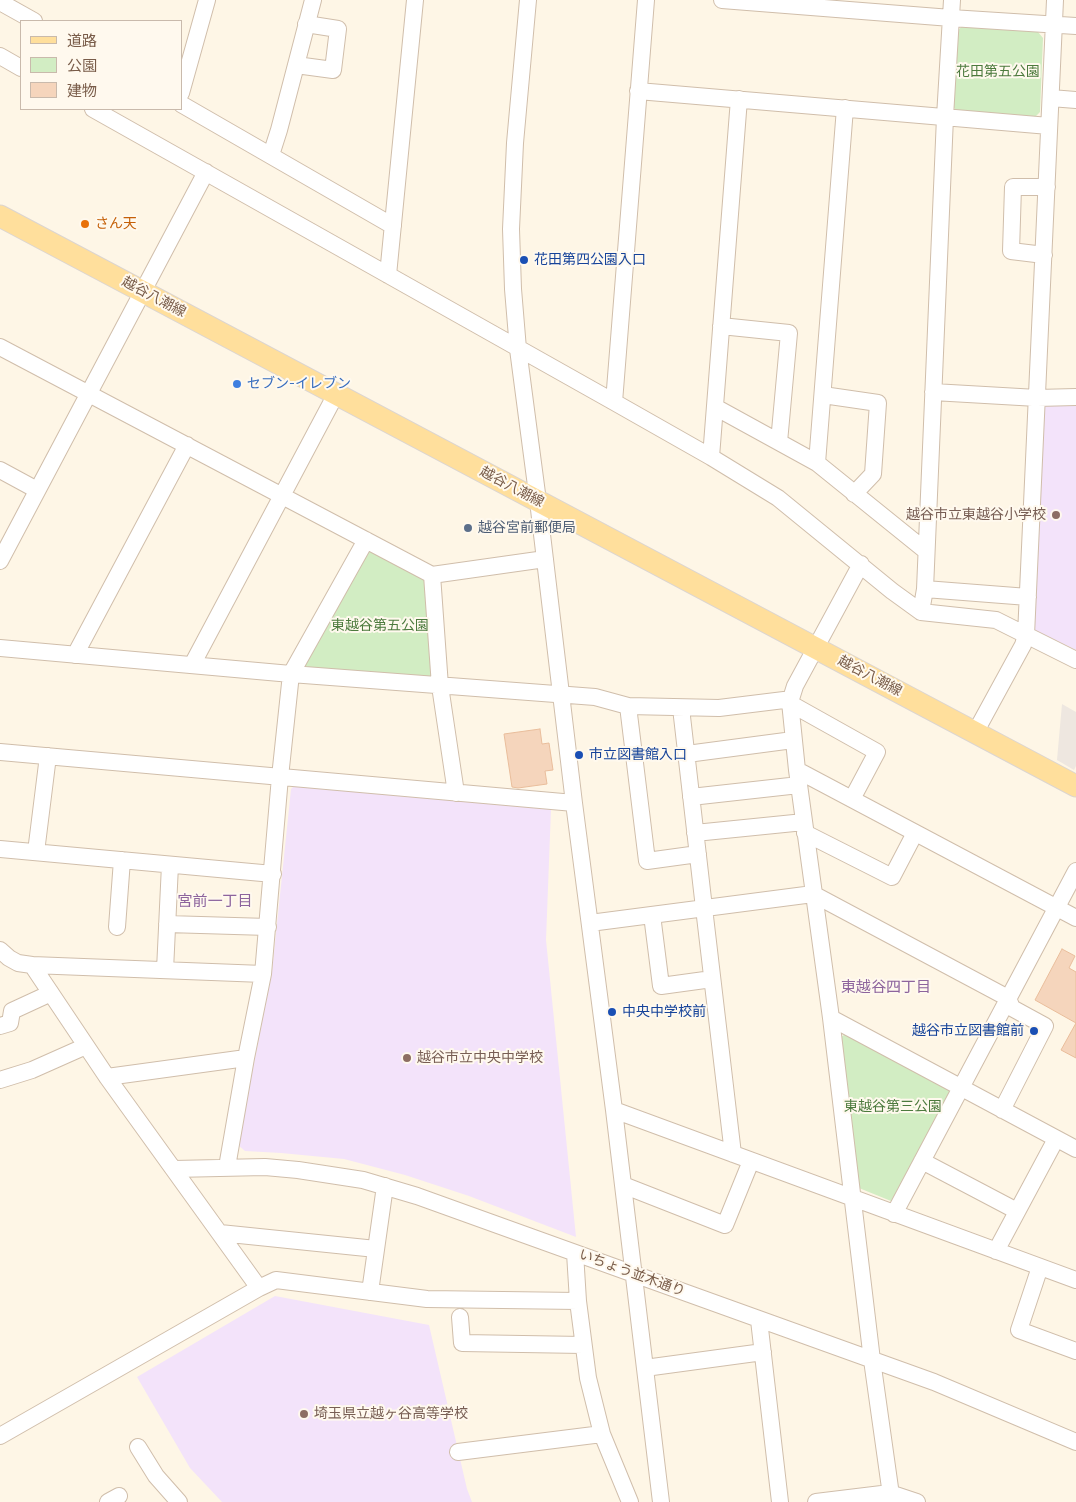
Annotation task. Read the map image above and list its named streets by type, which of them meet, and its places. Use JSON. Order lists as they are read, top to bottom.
{
  "streets": {
    "main road": ["越谷八潮線"],
    "street": ["いちょう並木通り"]
  },
  "districts": ["宮前一丁目", "東越谷四丁目"],
  "parks": ["花田第五公園", "東越谷第五公園", "東越谷第三公園"],
  "places": [
    "さん天",
    "花田第四公園入口",
    "セブン-イレブン",
    "越谷市立東越谷小学校",
    "越谷宮前郵便局",
    "市立図書館入口",
    "中央中学校前",
    "越谷市立図書館前",
    "越谷市立中央中学校",
    "埼玉県立越ヶ谷高等学校"
  ],
  "legend": ["道路", "公園", "建物"]
}
